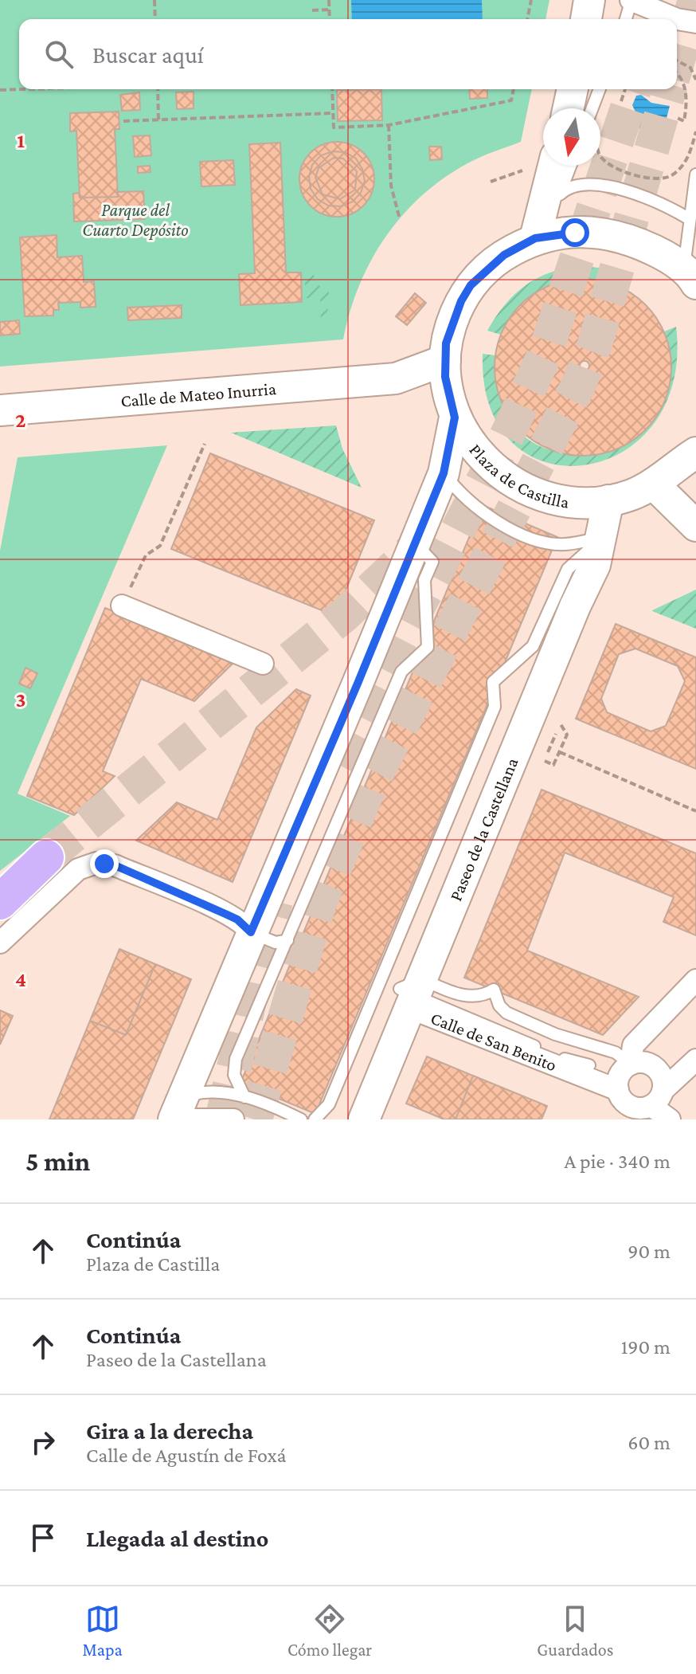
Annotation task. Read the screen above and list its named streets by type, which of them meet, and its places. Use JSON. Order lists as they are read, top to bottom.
{
  "streets": {
    "main road": ["Calle de Mateo Inurria", "Plaza de Castilla", "Paseo de la Castellana"],
    "street": ["Calle de San Benito"]
  },
  "crossings": [
    ["Calle de Mateo Inurria", "Plaza de Castilla"],
    ["Plaza de Castilla", "Paseo de la Castellana"],
    ["Paseo de la Castellana", "Calle de San Benito"]
  ],
  "parks": ["Parque del Cuarto Depósito"],
  "north": "bottom",
  "page": {
    "search": "Buscar aquí",
    "heading": ["5 min", "A pie · 340 m"],
    "list": [
      ["Continúa", "Plaza de Castilla", "90 m"],
      ["Continúa", "Paseo de la Castellana", "190 m"],
      ["Gira a la derecha", "Calle de Agustín de Foxá", "60 m"],
      "Llegada al destino"
    ],
    "nav": ["Mapa", "Cómo llegar", "Guardados"]
  },
  "grid": {
    "rows": [
      "1",
      "2",
      "3",
      "4"
    ]
  }
}
